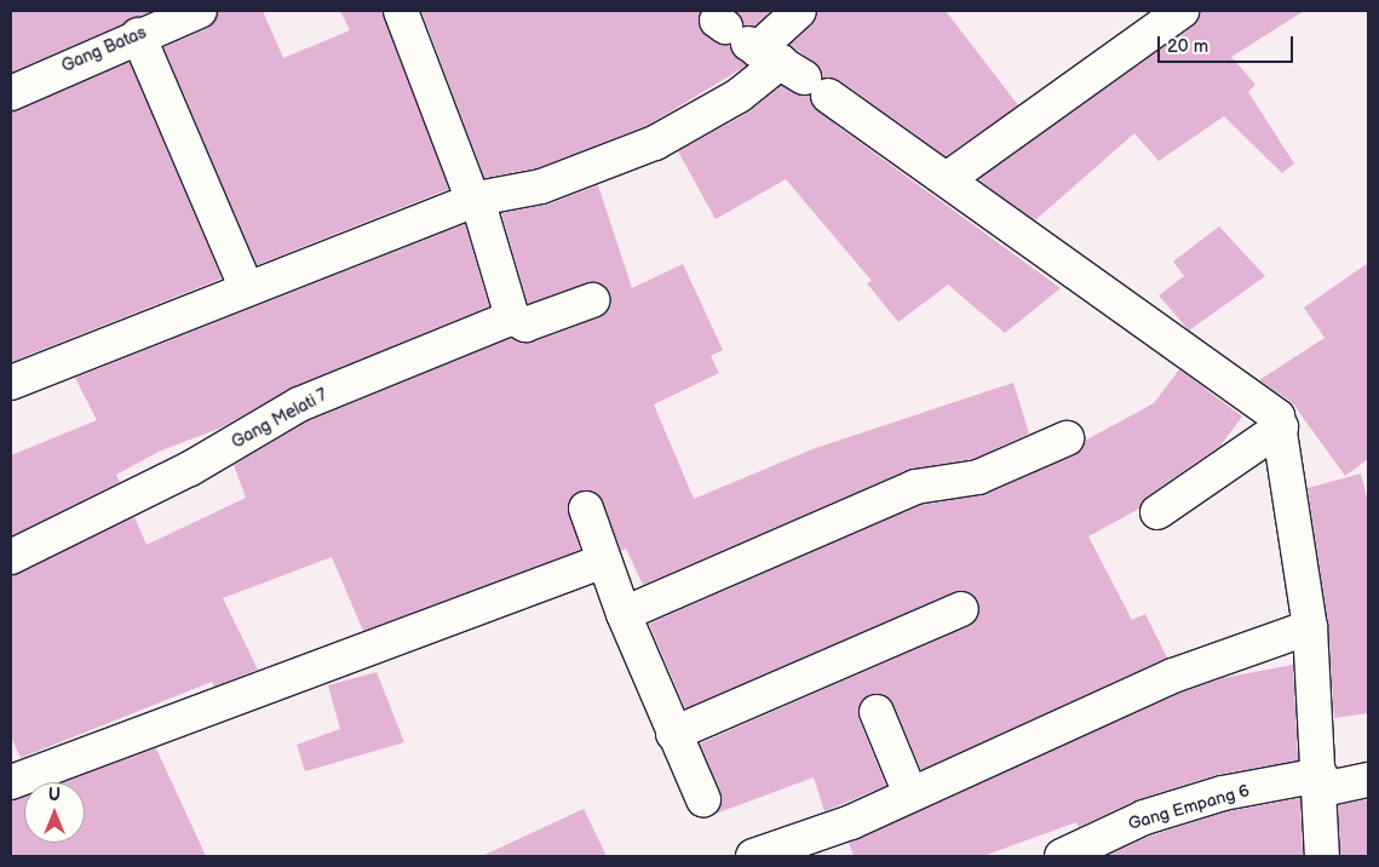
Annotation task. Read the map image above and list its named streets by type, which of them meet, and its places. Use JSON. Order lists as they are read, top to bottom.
{
  "streets": {
    "street": ["Gang Batas", "Gang Melati 7", "Gang Empang 6"]
  },
  "scale_bar": "20 m",
  "north": "top"
}
